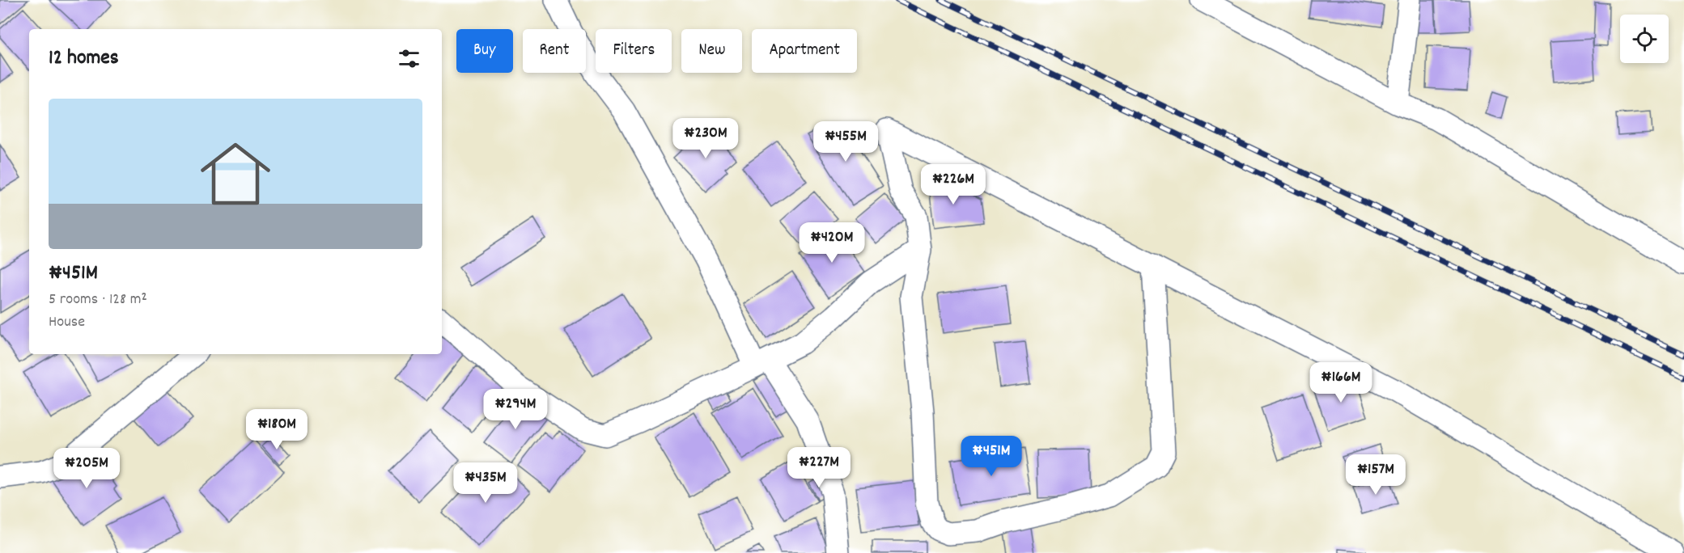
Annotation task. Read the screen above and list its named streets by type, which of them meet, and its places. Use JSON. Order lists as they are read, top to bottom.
{
  "page": {
    "chip": [
      "Buy",
      "Rent",
      "Filters",
      "New",
      "Apartment"
    ],
    "heading": "12 homes",
    "list": [
      {
        "name": "₦451M",
        "note": "5 rooms · 128 m² · House"
      }
    ],
    "price": [
      "₦230M",
      "₦455M",
      "₦226M",
      "₦420M",
      "₦166M",
      "₦294M",
      "₦180M",
      "₦451M",
      "₦227M",
      "₦205M",
      "₦157M",
      "₦435M"
    ]
  }
}
